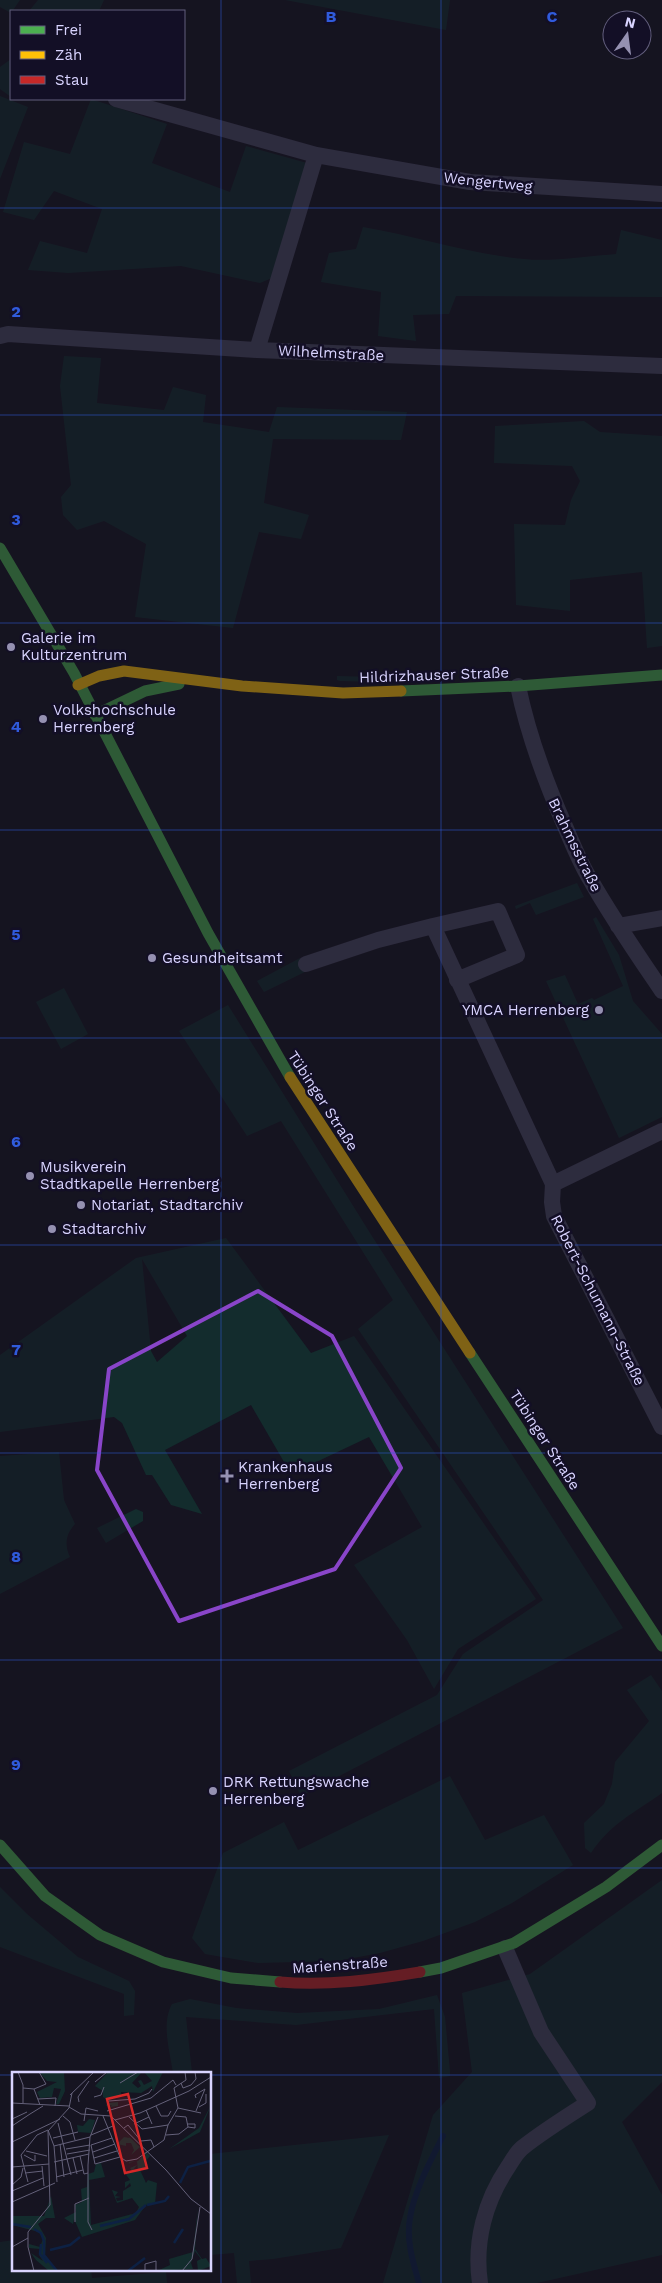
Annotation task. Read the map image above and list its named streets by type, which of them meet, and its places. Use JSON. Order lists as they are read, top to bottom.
{
  "streets": {
    "main road": ["Hildrizhauser Straße", "Tübinger Straße", "Marienstraße"],
    "street": [
      "Wengertweg",
      "Wilhelmstraße",
      "Brahmsstraße",
      "Robert-Schumann-Straße"
    ]
  },
  "crossings": [
    ["Hildrizhauser Straße", "Brahmsstraße"],
    ["Hildrizhauser Straße", "Tübinger Straße"]
  ],
  "places": {
    "other": [
      "Galerie im Kulturzentrum",
      "Volkshochschule Herrenberg",
      "Gesundheitsamt",
      "YMCA Herrenberg",
      "Musikverein Stadtkapelle Herrenberg",
      "Notariat, Stadtarchiv",
      "Stadtarchiv",
      "DRK Rettungswache Herrenberg"
    ],
    "health": ["Krankenhaus Herrenberg"]
  },
  "legend": ["Frei", "Zäh", "Stau"],
  "north": "top",
  "grid": {
    "columns": ["B", "C"],
    "rows": [
      "2",
      "3",
      "4",
      "5",
      "6",
      "7",
      "8",
      "9"
    ]
  }
}
